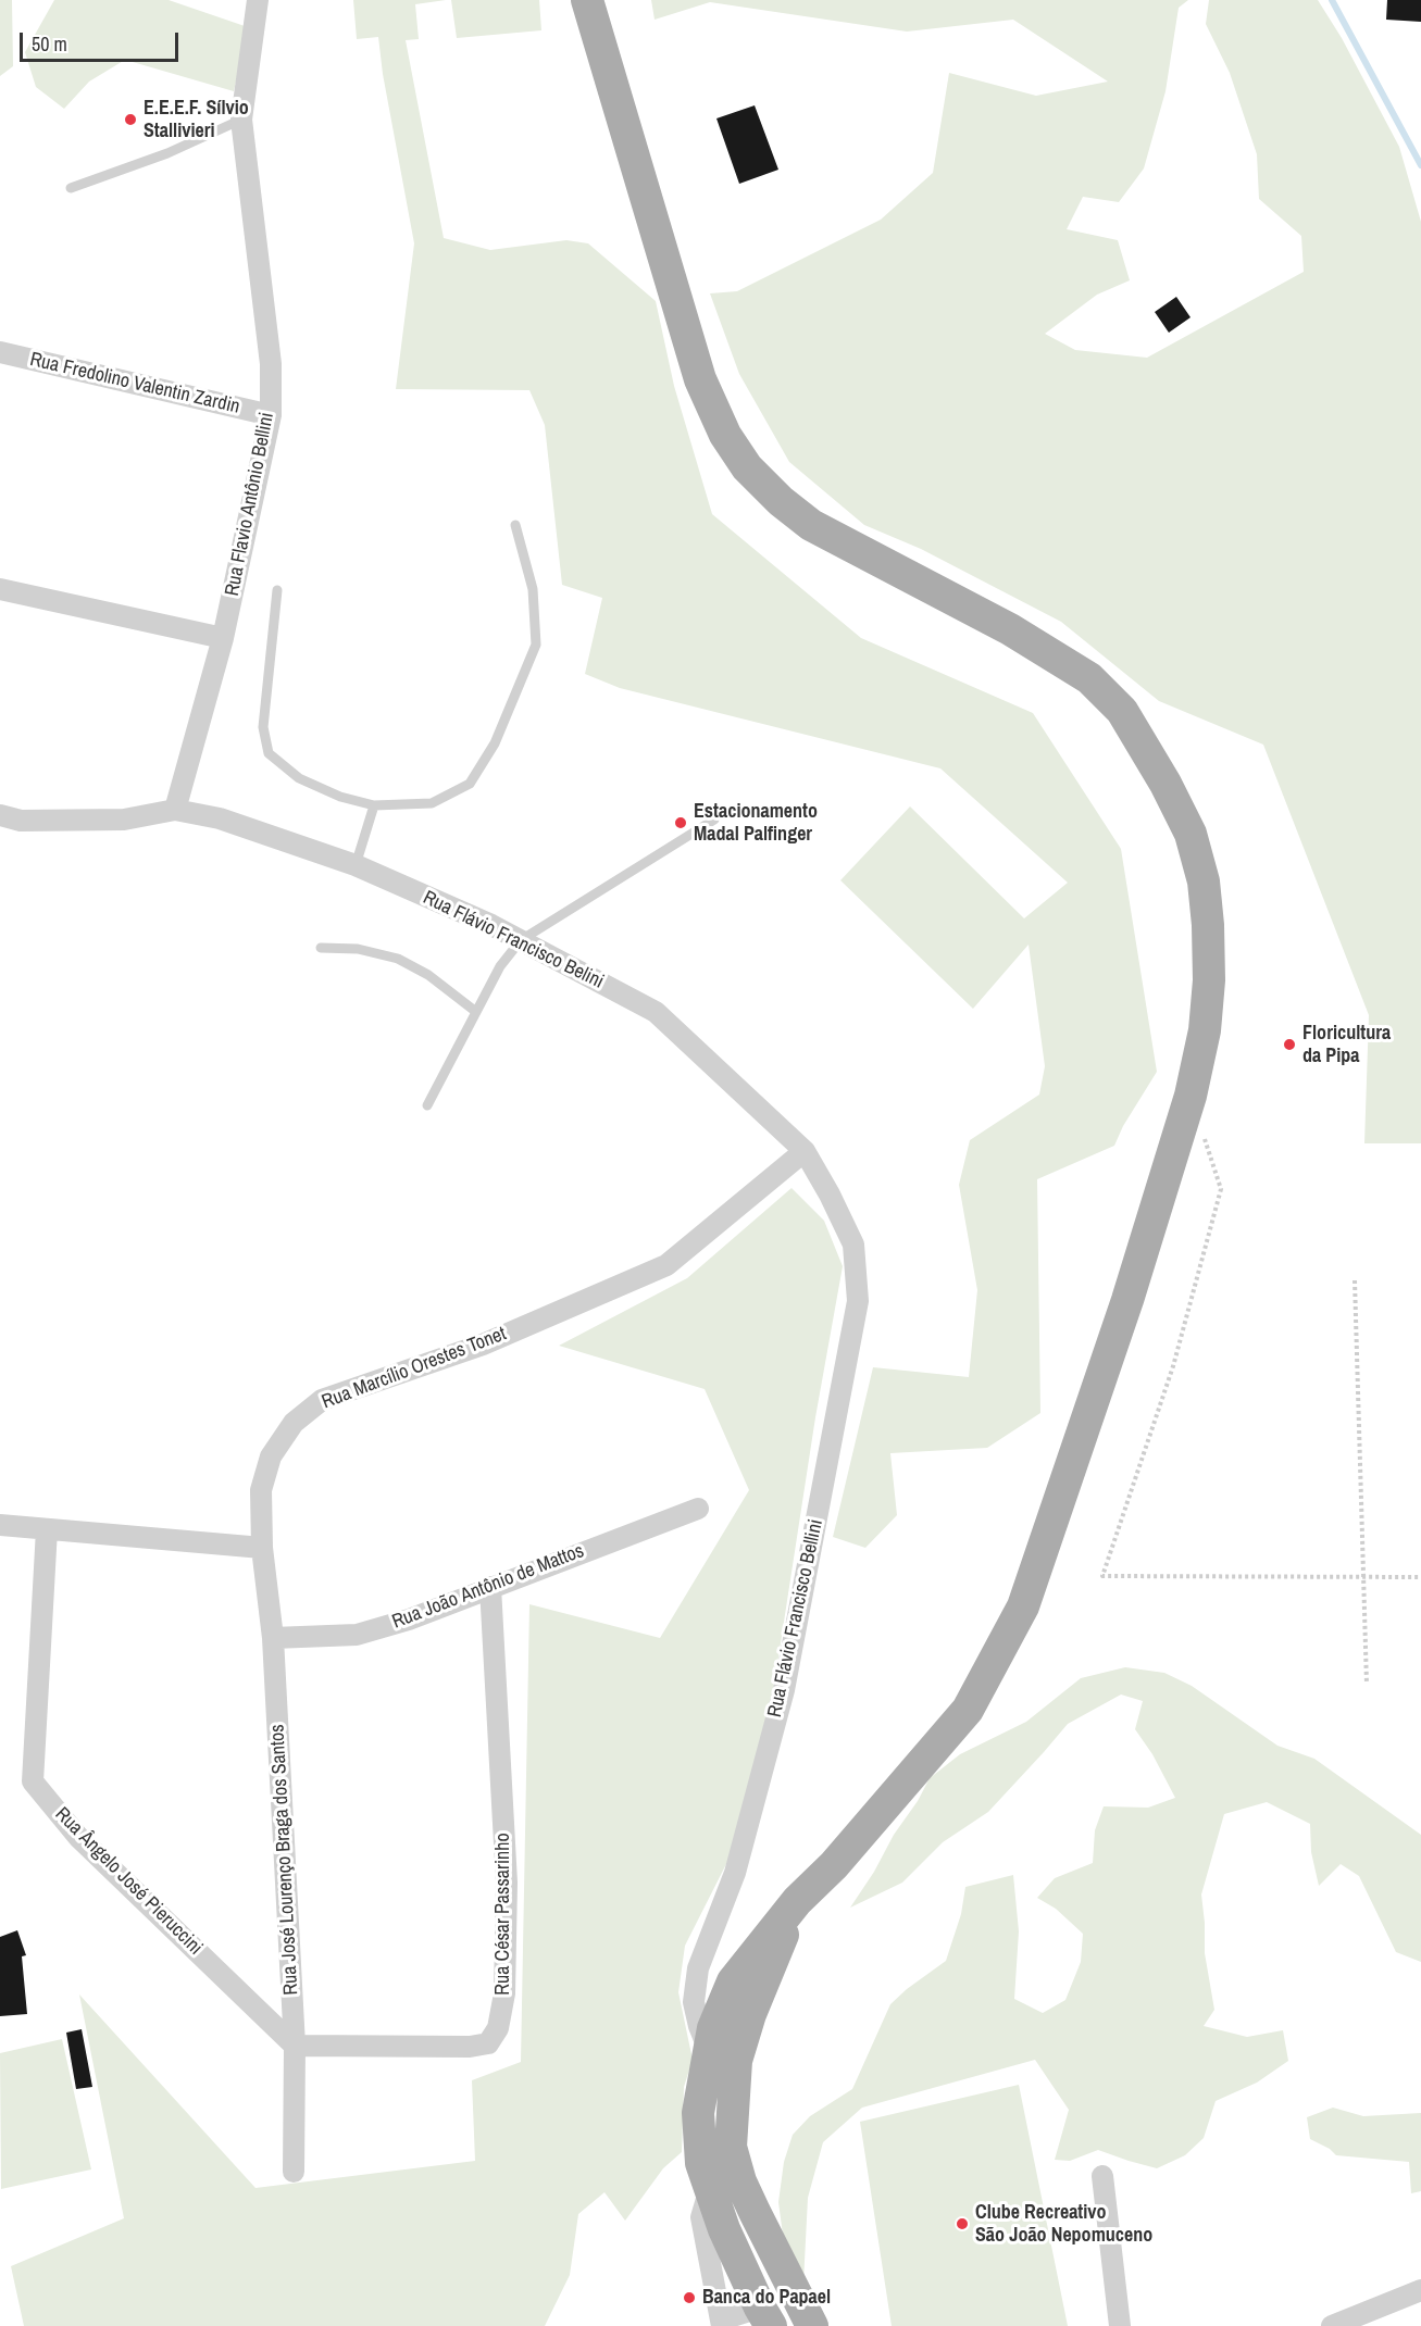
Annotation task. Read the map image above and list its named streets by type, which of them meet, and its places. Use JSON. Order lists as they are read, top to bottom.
{
  "streets": {
    "street": [
      "Rua Fredolino Valentin Zardin",
      "Rua Flavio Antônio Bellini",
      "Rua Flávio Francisco Belini",
      "Rua Marcílio Orestes Tonet",
      "Rua João Antônio de Mattos",
      "Rua Flávio Francisco Bellini",
      "Rua José Lourenço Braga dos Santos",
      "Rua Ângelo José Pieruccini",
      "Rua César Passarinho"
    ]
  },
  "crossings": [
    ["Rua Fredolino Valentin Zardin", "Rua Flavio Antônio Bellini"],
    ["Rua Flavio Antônio Bellini", "Rua Flávio Francisco Belini"],
    ["Rua Flávio Francisco Belini", "Rua Marcílio Orestes Tonet"],
    ["Rua Flávio Francisco Belini", "Rua Flávio Francisco Bellini"],
    ["Rua Marcílio Orestes Tonet", "Rua Flávio Francisco Bellini"],
    ["Rua Marcílio Orestes Tonet", "Rua José Lourenço Braga dos Santos"],
    ["Rua João Antônio de Mattos", "Rua José Lourenço Braga dos Santos"],
    ["Rua João Antônio de Mattos", "Rua César Passarinho"],
    ["Rua José Lourenço Braga dos Santos", "Rua Ângelo José Pieruccini"],
    ["Rua José Lourenço Braga dos Santos", "Rua César Passarinho"],
    ["Rua Ângelo José Pieruccini", "Rua César Passarinho"]
  ],
  "places": [
    "E.E.E.F. Sílvio Stallivieri",
    "Estacionamento Madal Palfinger",
    "Floricultura da Pipa",
    "Clube Recreativo São João Nepomuceno",
    "Banca do Papael"
  ],
  "scale_bar": "50 m"
}
